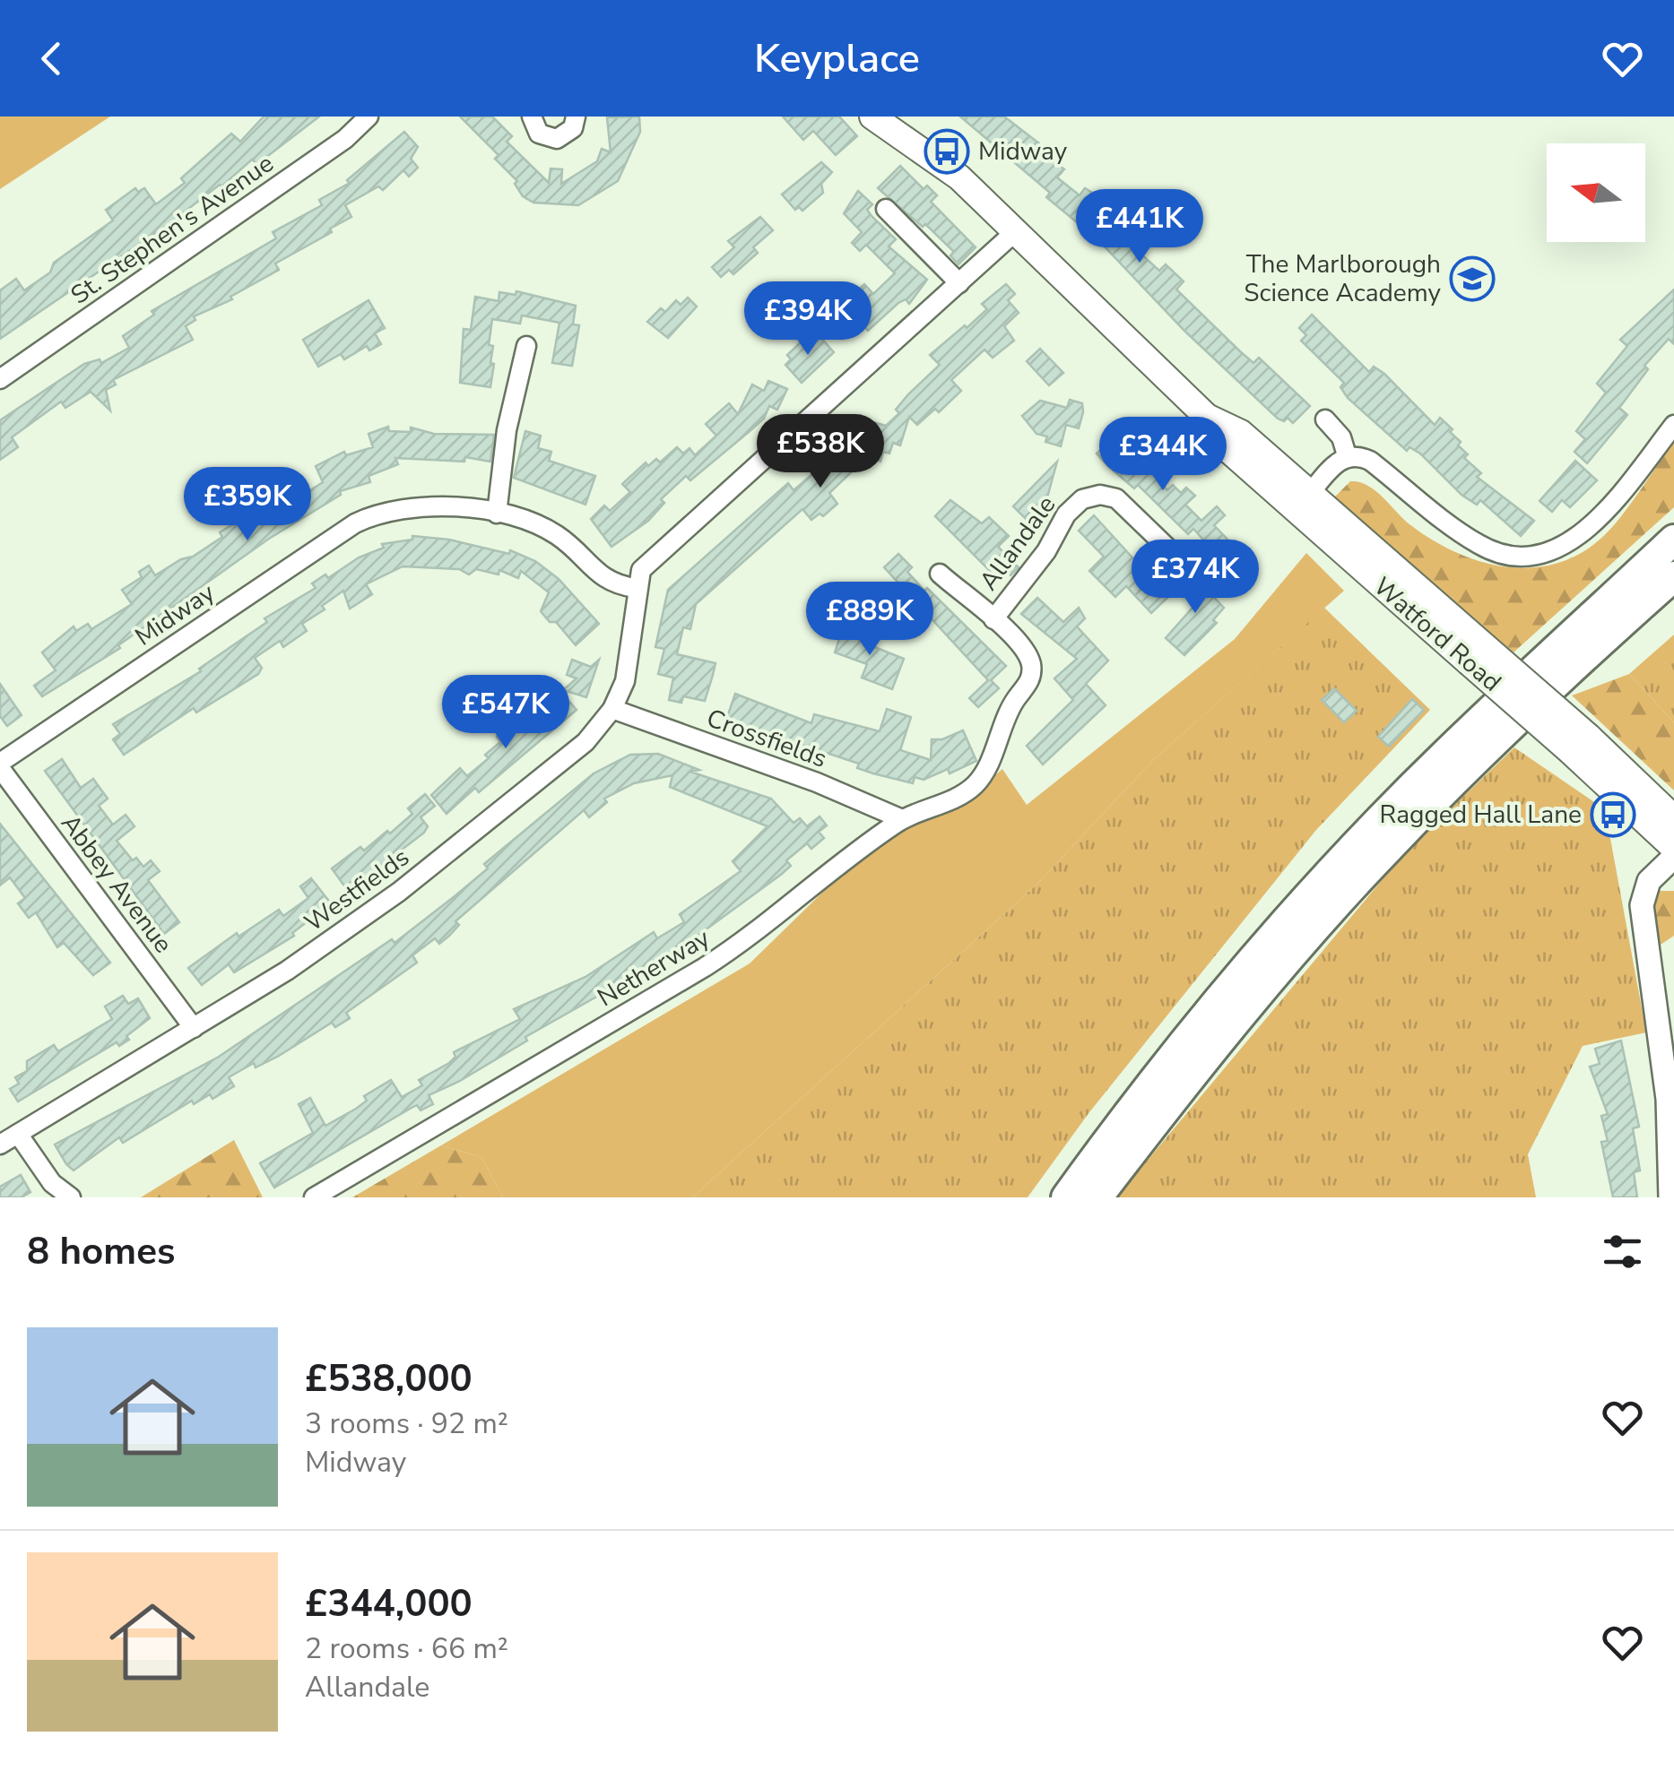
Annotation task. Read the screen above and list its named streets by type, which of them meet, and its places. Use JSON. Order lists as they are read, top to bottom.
{
  "streets": {
    "main road": ["Watford Road"],
    "street": [
      "St. Stephen's Avenue",
      "Allandale",
      "Midway",
      "Crossfields",
      "Abbey Avenue",
      "Westfields",
      "Netherway"
    ]
  },
  "crossings": [
    ["Allandale", "Netherway"],
    ["Midway", "Abbey Avenue"],
    ["Midway", "Westfields"],
    ["Crossfields", "Westfields"],
    ["Crossfields", "Netherway"],
    ["Abbey Avenue", "Westfields"]
  ],
  "places": {
    "bus stop": ["Midway", "Ragged Hall Lane"],
    "school or university": ["The Marlborough Science Academy"]
  },
  "north": "left",
  "page": {
    "header": "Keyplace",
    "price": [
      "£441K",
      "£394K",
      "£538K",
      "£344K",
      "£359K",
      "£374K",
      "£889K",
      "£547K"
    ],
    "heading": "8 homes",
    "list": [
      {
        "name": "£538,000",
        "note": "3 rooms · 92 m² · Midway"
      },
      {
        "name": "£344,000",
        "note": "2 rooms · 66 m² · Allandale"
      }
    ]
  }
}
